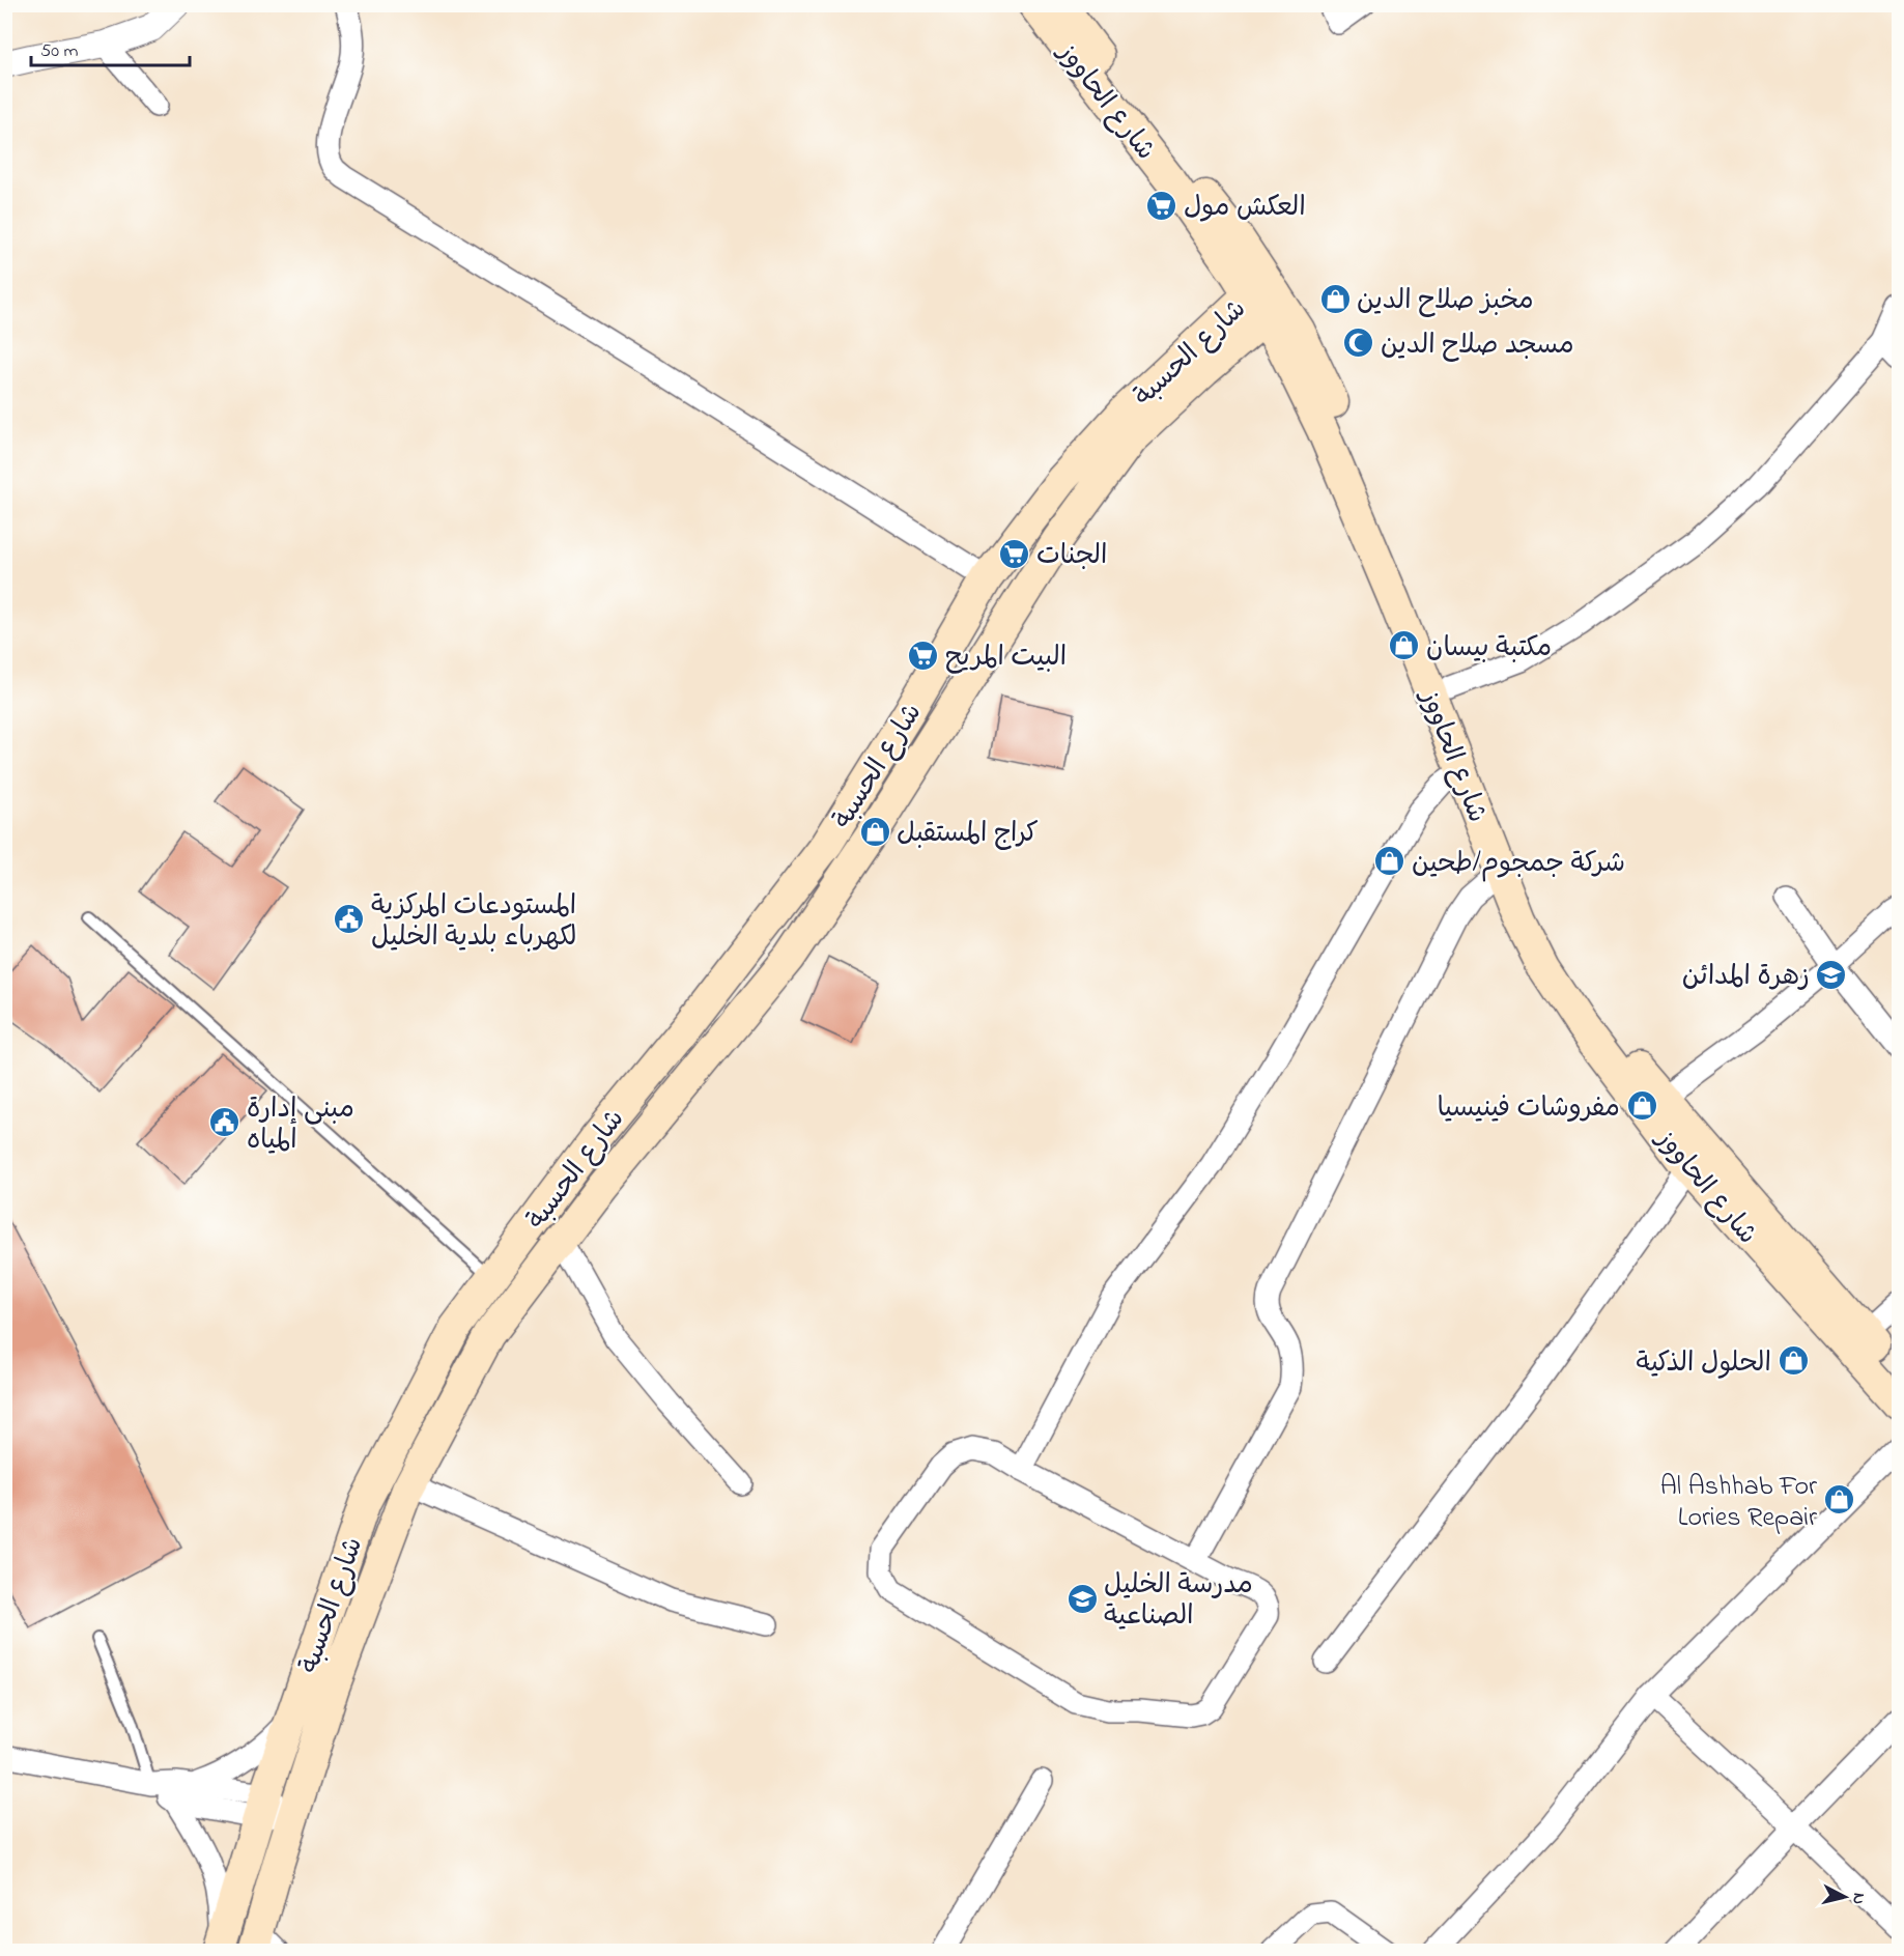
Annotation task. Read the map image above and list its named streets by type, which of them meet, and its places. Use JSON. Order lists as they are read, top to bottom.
{
  "streets": {
    "main road": ["شارع الحاووز", "شارع الحسبة"]
  },
  "crossings": [
    ["شارع الحاووز", "شارع الحسبة"]
  ],
  "places": {
    "supermarket": ["العكش مول", "الجنات", "البيت المريح"],
    "shop": [
      "مخبز صلاح الدين",
      "مكتبة بيسان",
      "كراج المستقبل",
      "شركة جمجوم/طحين",
      "مفروشات فينيسيا",
      "الحلول الذكية",
      "Al Ashhab For Lories Repair"
    ],
    "mosque": ["مسجد صلاح الدين"],
    "public building": ["المستودعات المركزية لكهرباء بلدية الخليل", "مبنى إدارة المياه"],
    "school or university": ["زهرة المدائن", "مدرسة الخليل الصناعية"]
  },
  "scale_bar": "50 m",
  "north": "right"
}
